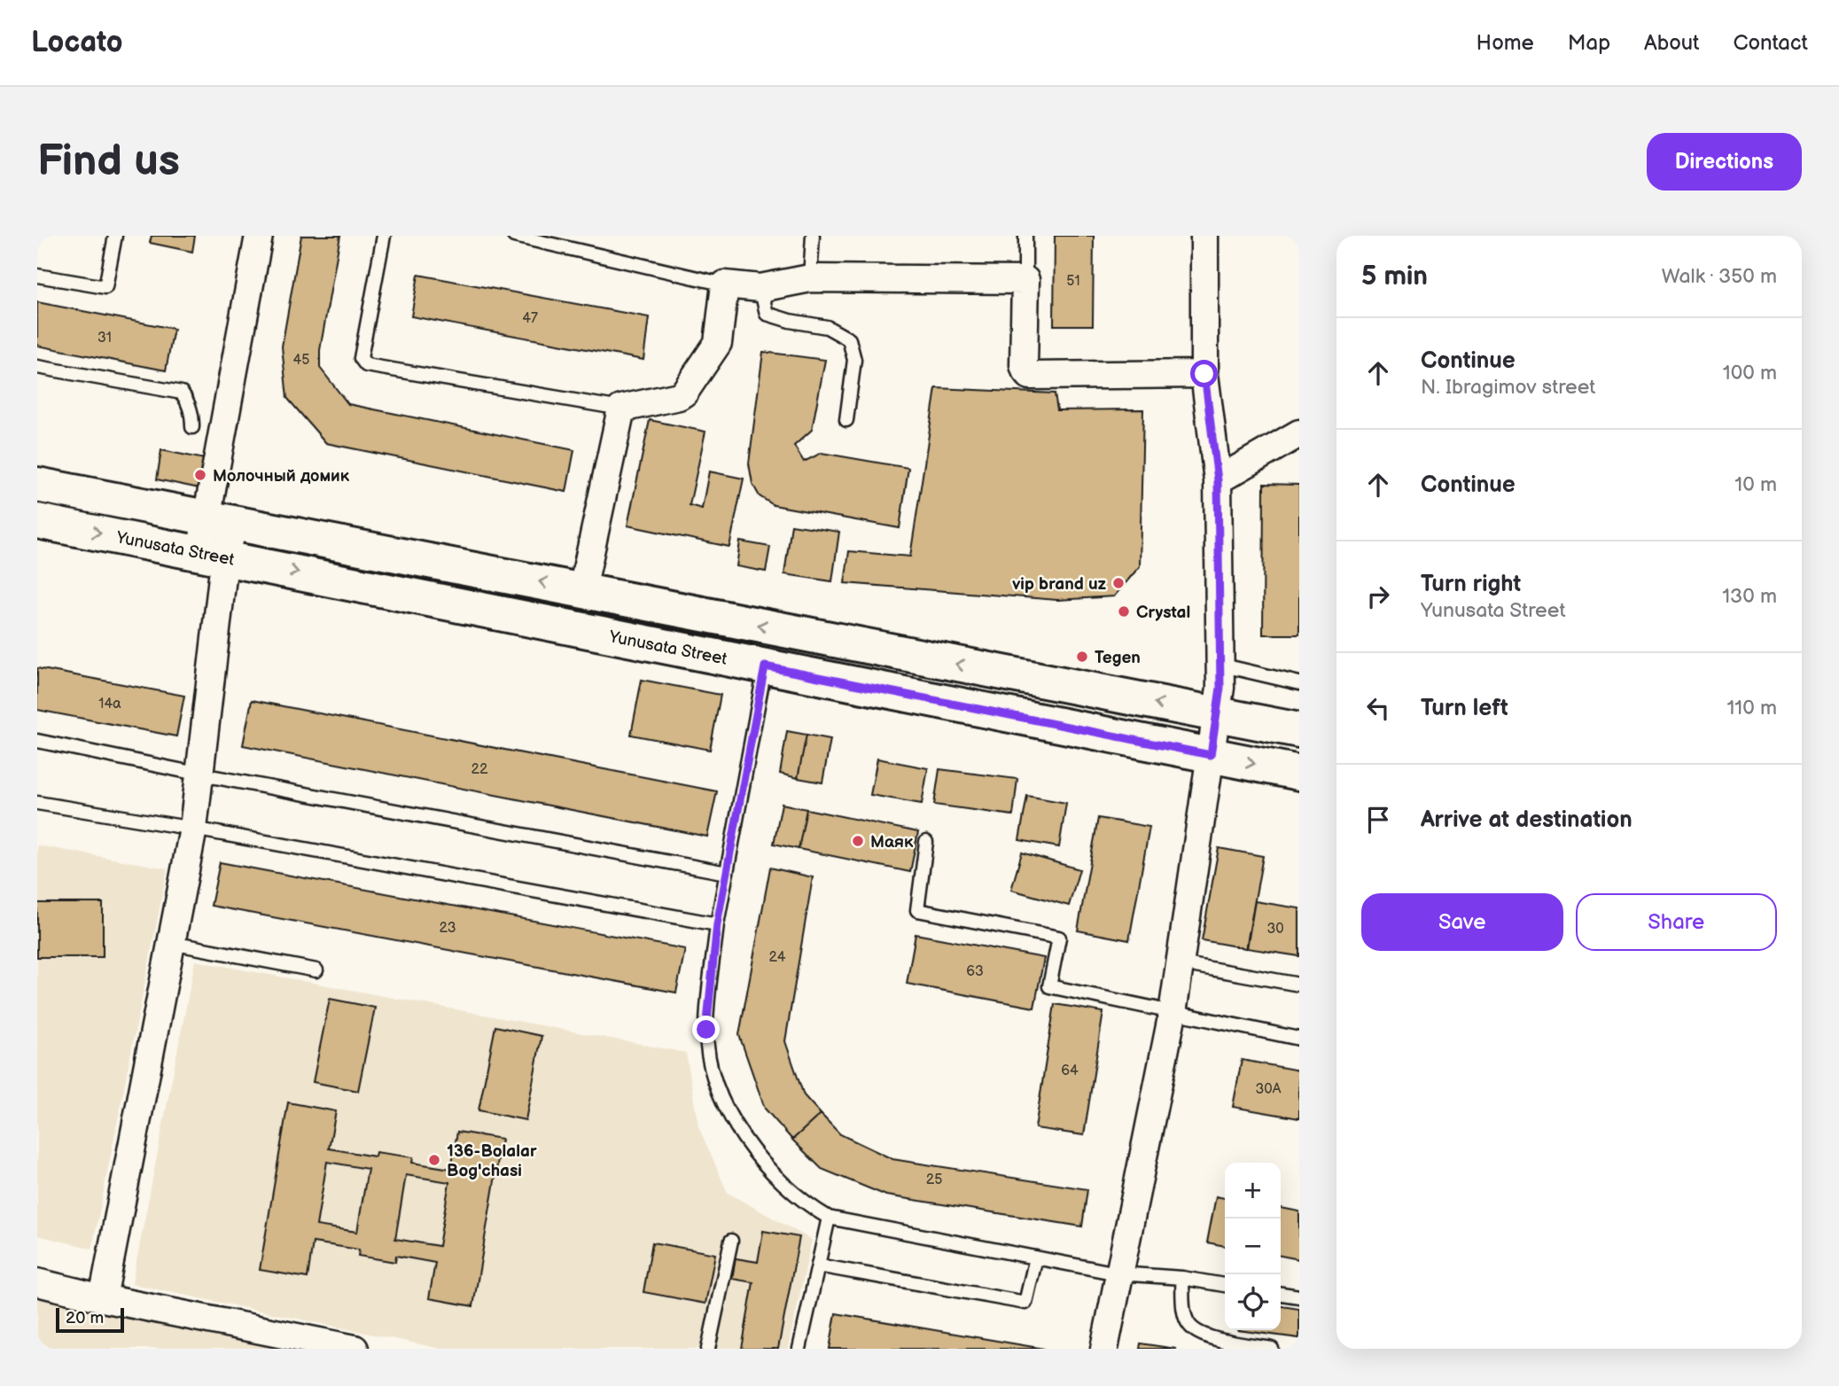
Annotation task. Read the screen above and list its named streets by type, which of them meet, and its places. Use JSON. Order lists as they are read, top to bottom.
{
  "streets": {
    "main road": ["Yunusata Street"]
  },
  "places": [
    "Молочный домик",
    "vip brand uz",
    "Crystal",
    "Tegen",
    "Маяк",
    "136-Bolalar Bog'chasi"
  ],
  "house_numbers": [
    "51",
    "47",
    "31",
    "45",
    "14а",
    "22",
    "23",
    "30",
    "24",
    "63",
    "64",
    "30А",
    "25"
  ],
  "scale_bar": "20 m",
  "page": {
    "header": "Locato",
    "nav": [
      "Home",
      "Map",
      "About",
      "Contact"
    ],
    "buttons": [
      "Directions",
      ["Save", "Share"]
    ],
    "title": "Find us",
    "heading": ["5 min", "Walk · 350 m"],
    "list": [
      ["Continue", "N. Ibragimov street", "100 m"],
      ["Continue", "10 m"],
      ["Turn right", "Yunusata Street", "130 m"],
      ["Turn left", "110 m"],
      "Arrive at destination"
    ],
    "map_buttons": ["+", "−"],
    "scale": "20 m"
  }
}
